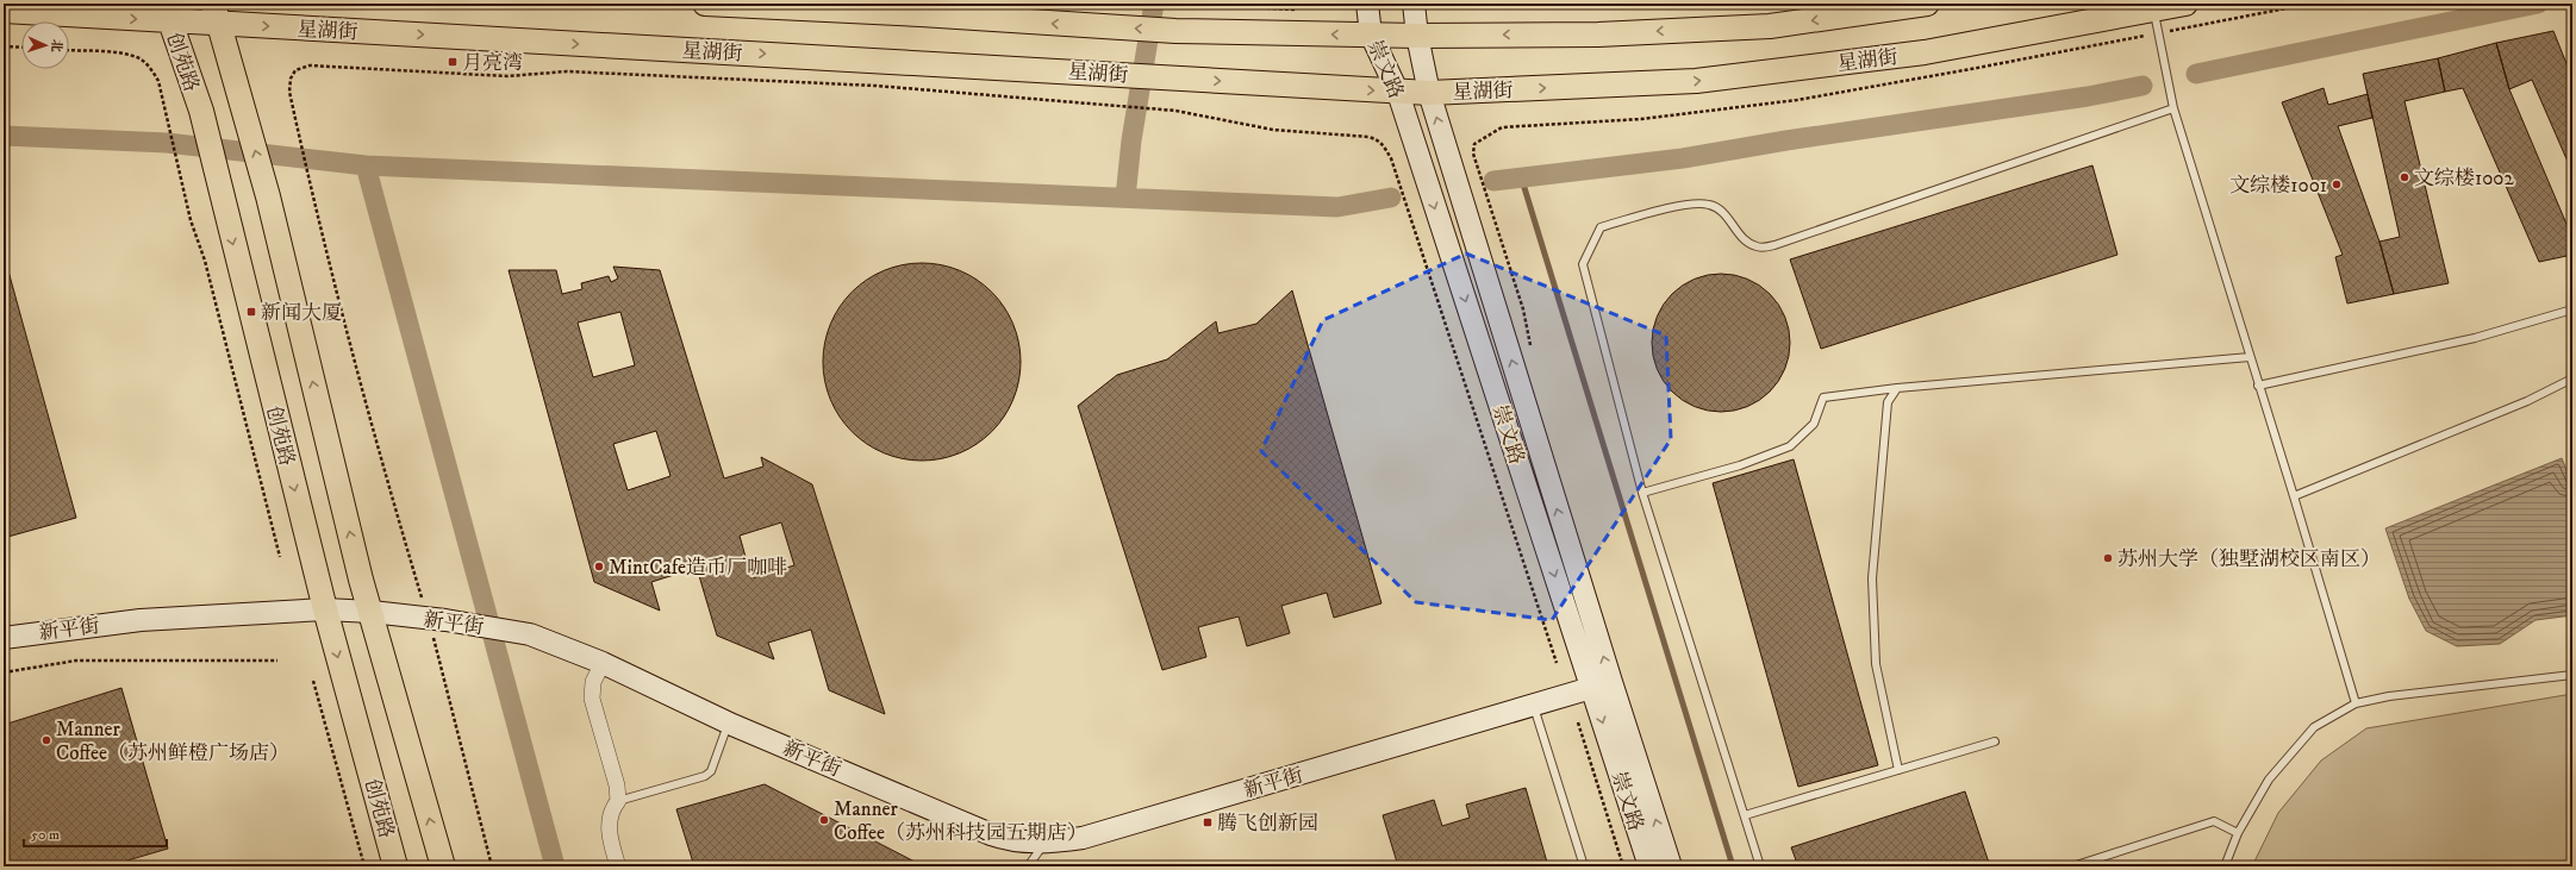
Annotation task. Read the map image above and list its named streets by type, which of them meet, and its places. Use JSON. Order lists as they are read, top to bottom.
{
  "streets": {
    "main road": ["星湖街", "创苑路"],
    "street": ["崇文路", "新平街"]
  },
  "crossings": [
    ["星湖街", "创苑路"],
    ["星湖街", "崇文路"],
    ["创苑路", "新平街"],
    ["崇文路", "新平街"]
  ],
  "places": {
    "transit": ["月亮湾", "新闻大厦", "腾飞创新园"],
    "other": [
      "文综楼1002",
      "文综楼1001",
      "苏州大学（独墅湖校区南区）",
      "MintCafe造币厂咖啡",
      "Manner Coffee（苏州鲜橙广场店）",
      "Manner Coffee（苏州科技园五期店）"
    ]
  },
  "scale_bar": "50 m",
  "north": "right"
}
